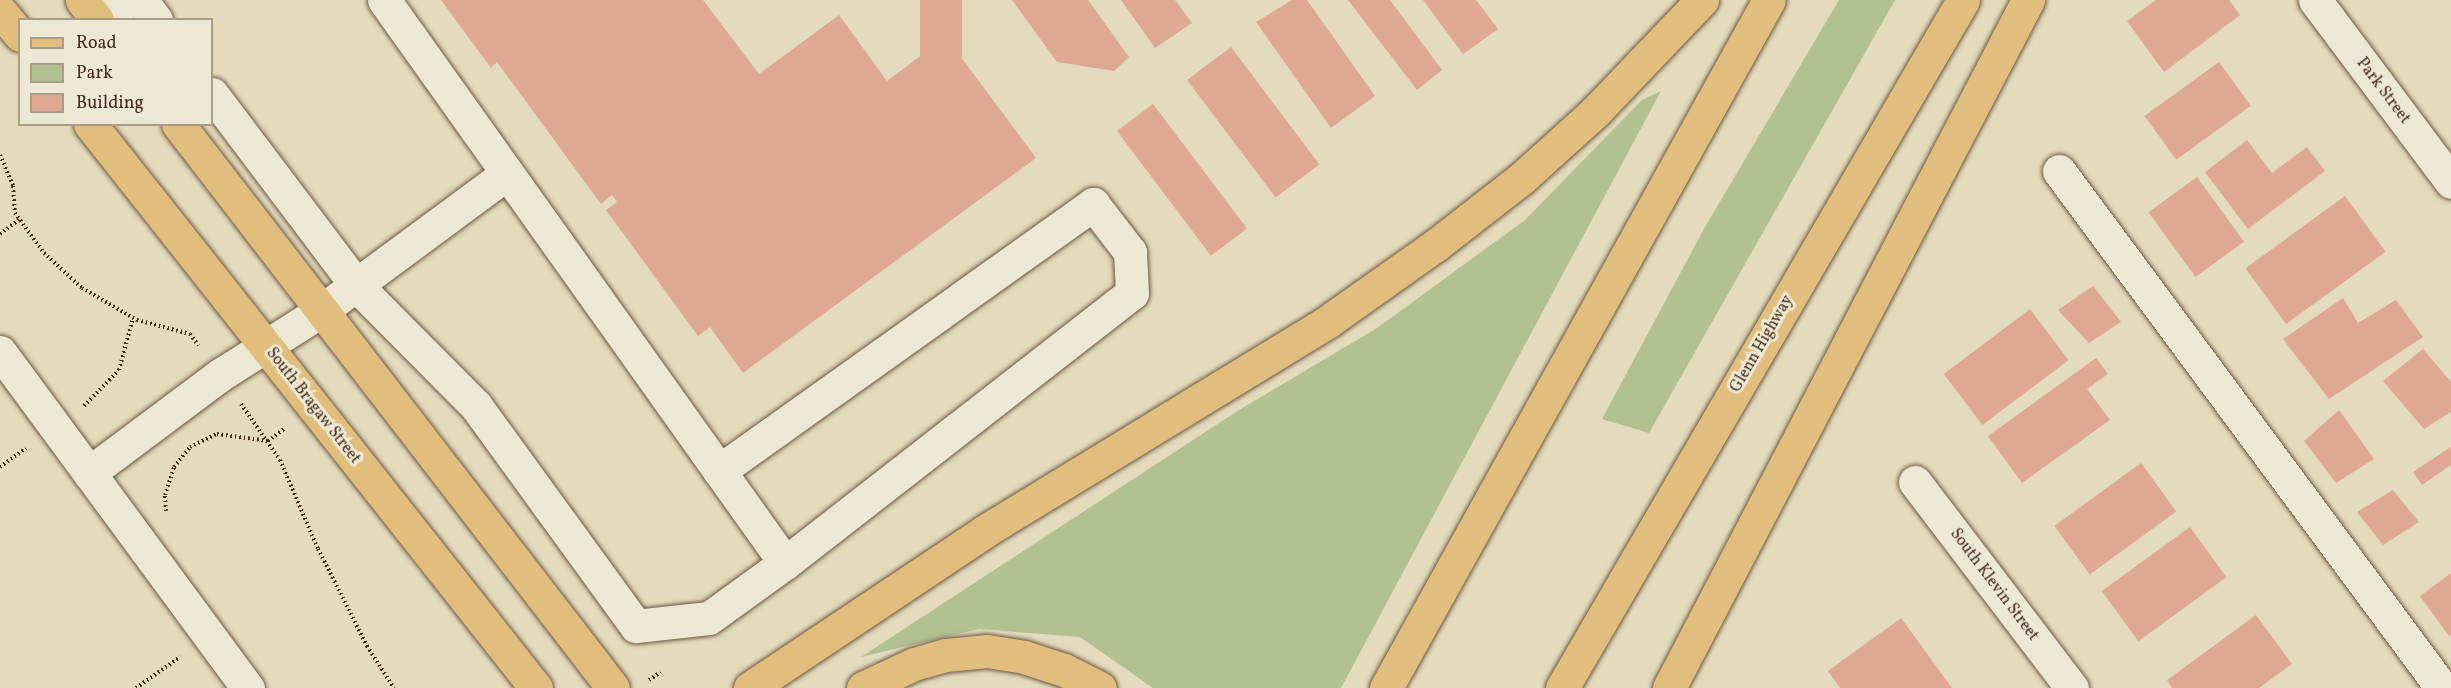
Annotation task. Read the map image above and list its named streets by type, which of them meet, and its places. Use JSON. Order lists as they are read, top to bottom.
{
  "streets": {
    "main road": ["Glenn Highway", "South Bragaw Street"],
    "street": ["Park Street", "South Klevin Street"]
  },
  "legend": ["Road", "Park", "Building"]
}
